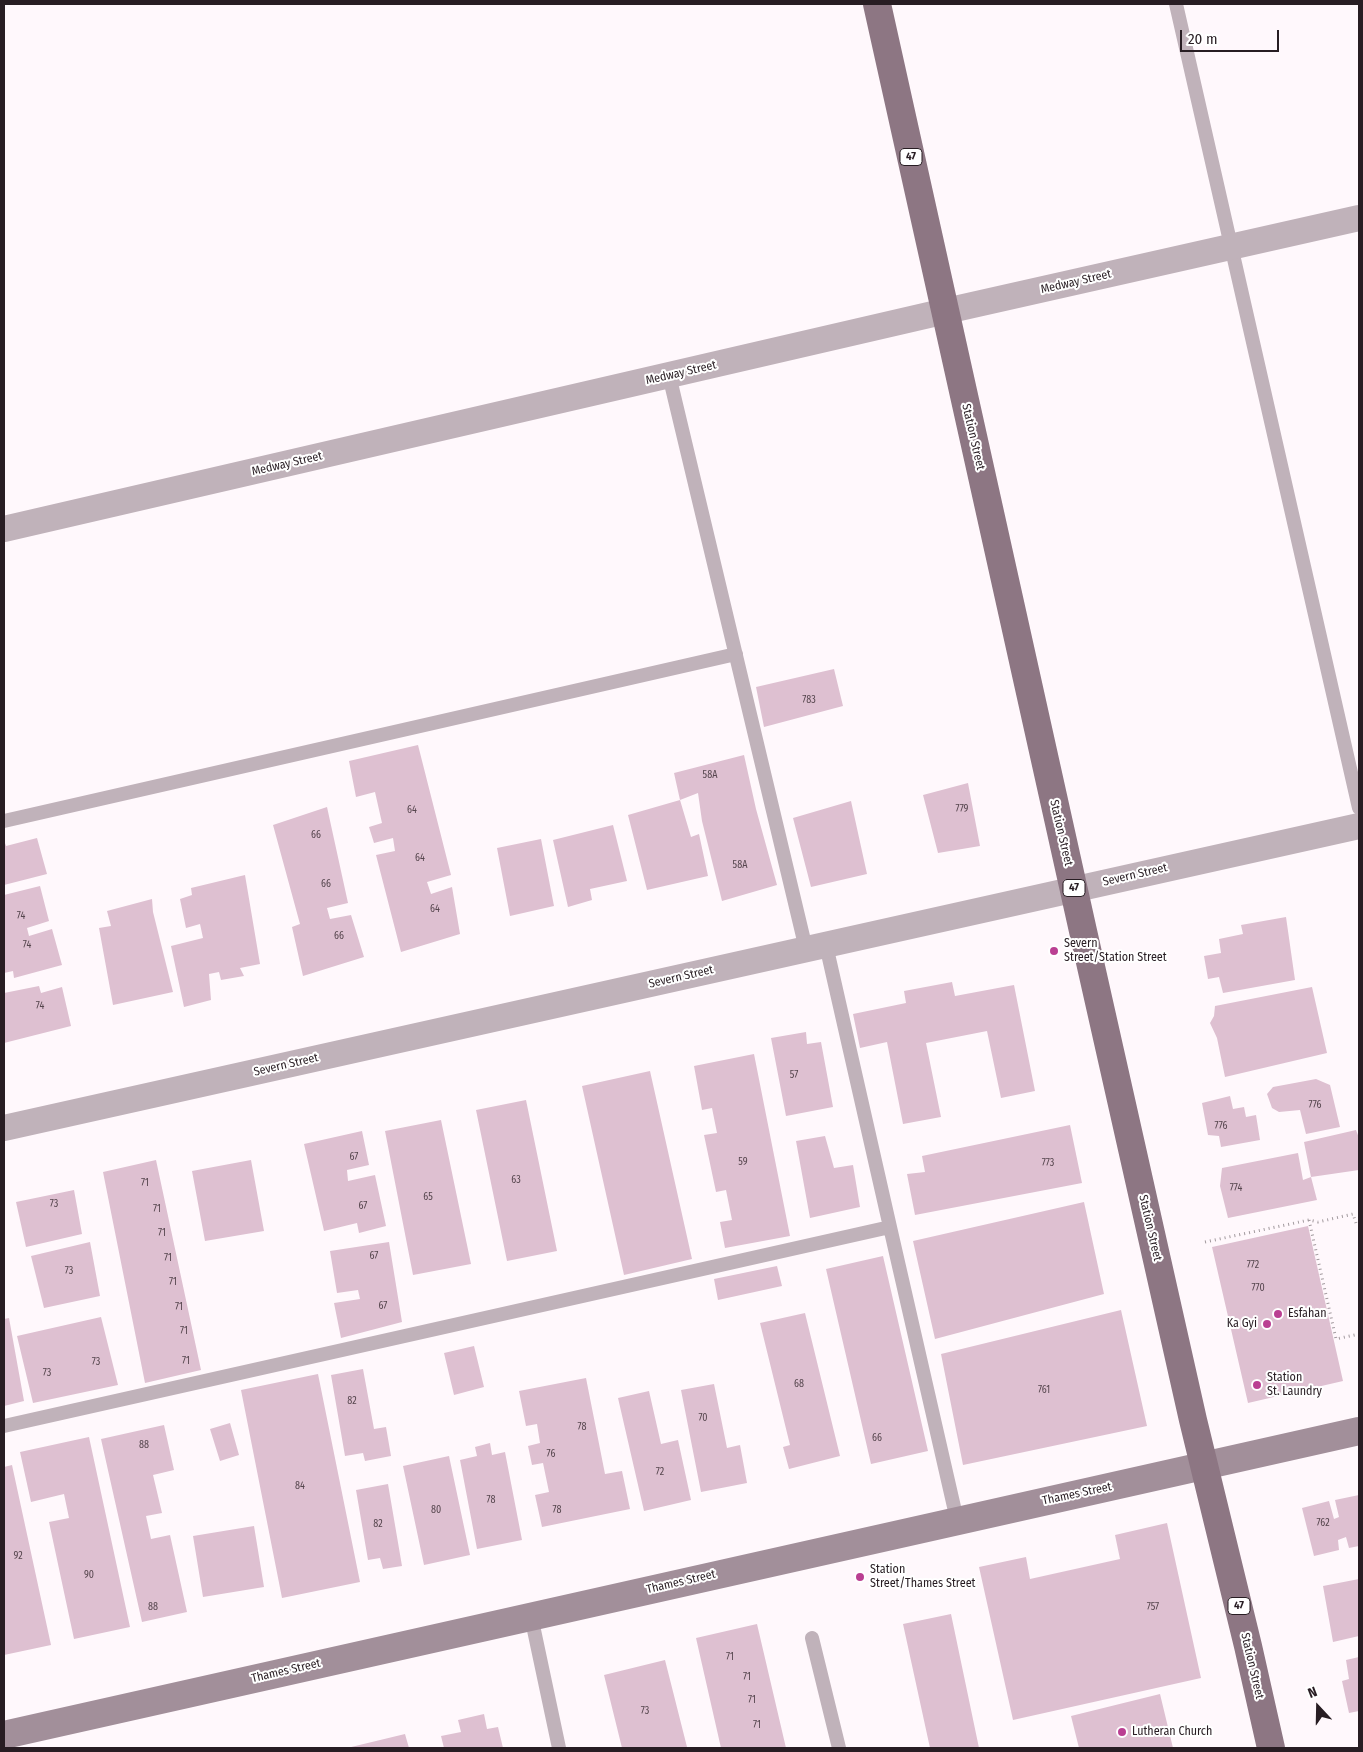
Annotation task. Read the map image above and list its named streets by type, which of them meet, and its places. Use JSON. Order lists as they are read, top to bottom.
{
  "streets": {
    "main road": ["47", "Station Street", "Thames Street"],
    "street": ["Medway Street", "Severn Street"]
  },
  "crossings": [
    ["Medway Street", "Station Street"],
    ["Station Street", "Severn Street"],
    ["Station Street", "Thames Street"]
  ],
  "places": [
    "Severn Street/Station Street",
    "Esfahan",
    "Ka Gyi",
    "Station St. Laundry",
    "Station Street/Thames Street",
    "Lutheran Church"
  ],
  "house_numbers": [
    "783",
    "58A",
    "779",
    "64",
    "66",
    "64",
    "58A",
    "66",
    "64",
    "74",
    "66",
    "74",
    "74",
    "57",
    "776",
    "776",
    "67",
    "59",
    "773",
    "63",
    "71",
    "774",
    "65",
    "73",
    "67",
    "71",
    "71",
    "67",
    "71",
    "772",
    "73",
    "71",
    "770",
    "67",
    "71",
    "71",
    "71",
    "73",
    "73",
    "68",
    "761",
    "82",
    "70",
    "78",
    "66",
    "88",
    "76",
    "72",
    "84",
    "78",
    "80",
    "78",
    "762",
    "82",
    "92",
    "90",
    "88",
    "757",
    "71",
    "71",
    "71",
    "73",
    "71"
  ],
  "scale_bar": "20 m",
  "north": "top"
}
